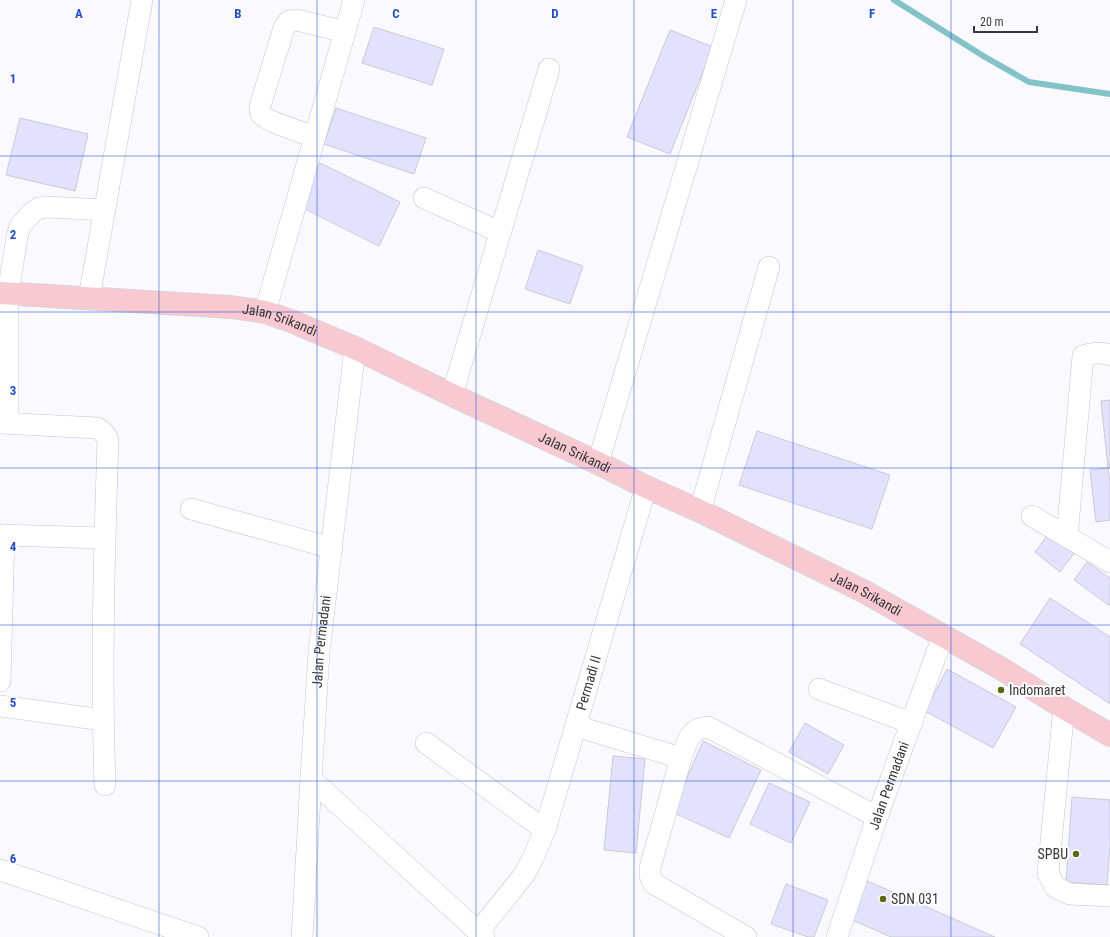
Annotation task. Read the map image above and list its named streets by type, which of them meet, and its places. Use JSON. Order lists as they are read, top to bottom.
{
  "streets": {
    "main road": ["Jalan Srikandi"],
    "street": ["Jalan Permadani", "Permadi II"]
  },
  "crossings": [
    ["Jalan Srikandi", "Jalan Permadani"],
    ["Jalan Srikandi", "Permadi II"]
  ],
  "places": ["Indomaret", "SPBU", "SDN 031"],
  "scale_bar": "20 m",
  "grid": {
    "columns": [
      "A",
      "B",
      "C",
      "D",
      "E",
      "F"
    ],
    "rows": [
      "1",
      "2",
      "3",
      "4",
      "5",
      "6"
    ]
  }
}
